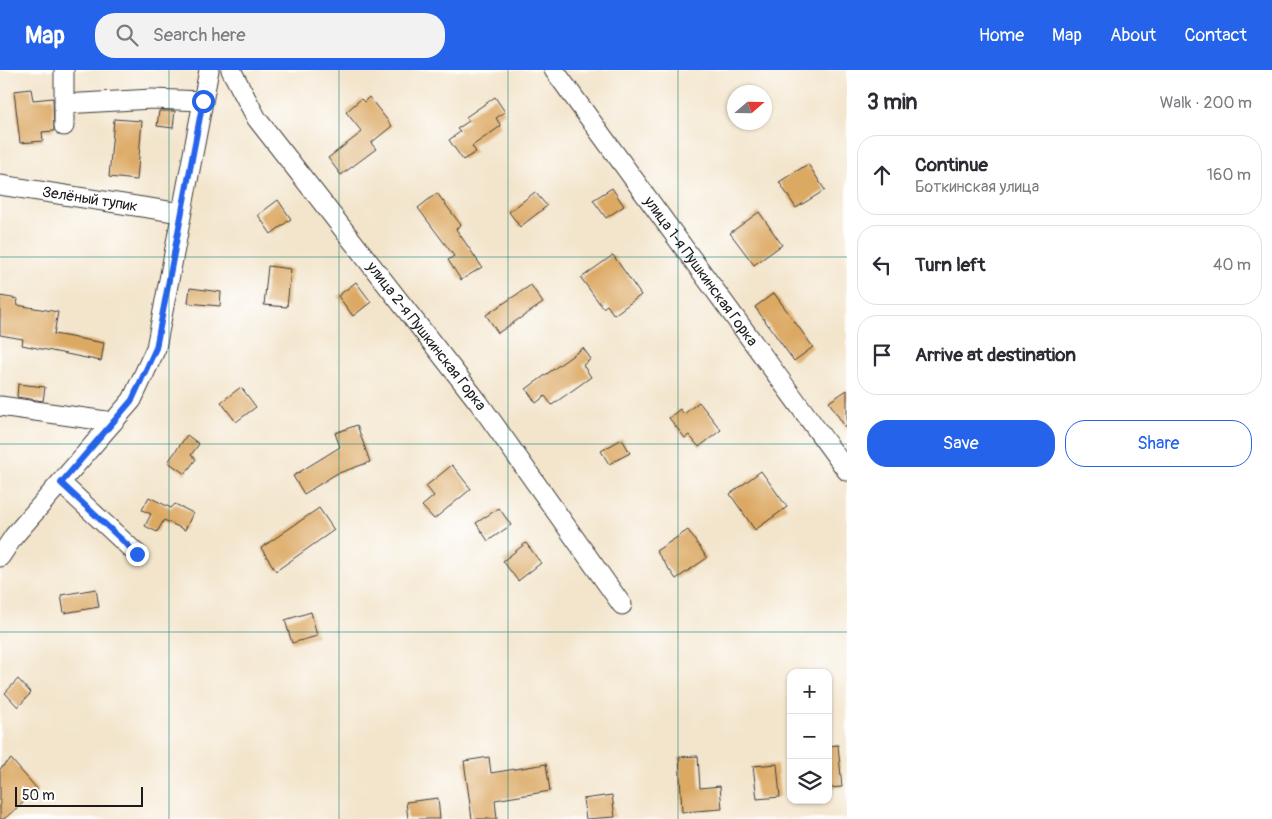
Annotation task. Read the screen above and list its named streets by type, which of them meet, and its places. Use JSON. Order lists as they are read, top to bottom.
{
  "streets": {
    "street": ["Зелёный тупик", "улица 1-я Пушкинская Горка", "улица 2-я Пушкинская Горка"]
  },
  "scale_bar": "50 m",
  "north": "right",
  "page": {
    "header": "Map",
    "search": "Search here",
    "nav": [
      "Home",
      "Map",
      "About",
      "Contact"
    ],
    "heading": ["3 min", "Walk · 200 m"],
    "list": [
      ["Continue", "Боткинская улица", "160 m"],
      ["Turn left", "40 m"],
      "Arrive at destination"
    ],
    "buttons": ["Save", "Share"],
    "map_buttons": ["+", "−"],
    "scale": "50 m"
  }
}
